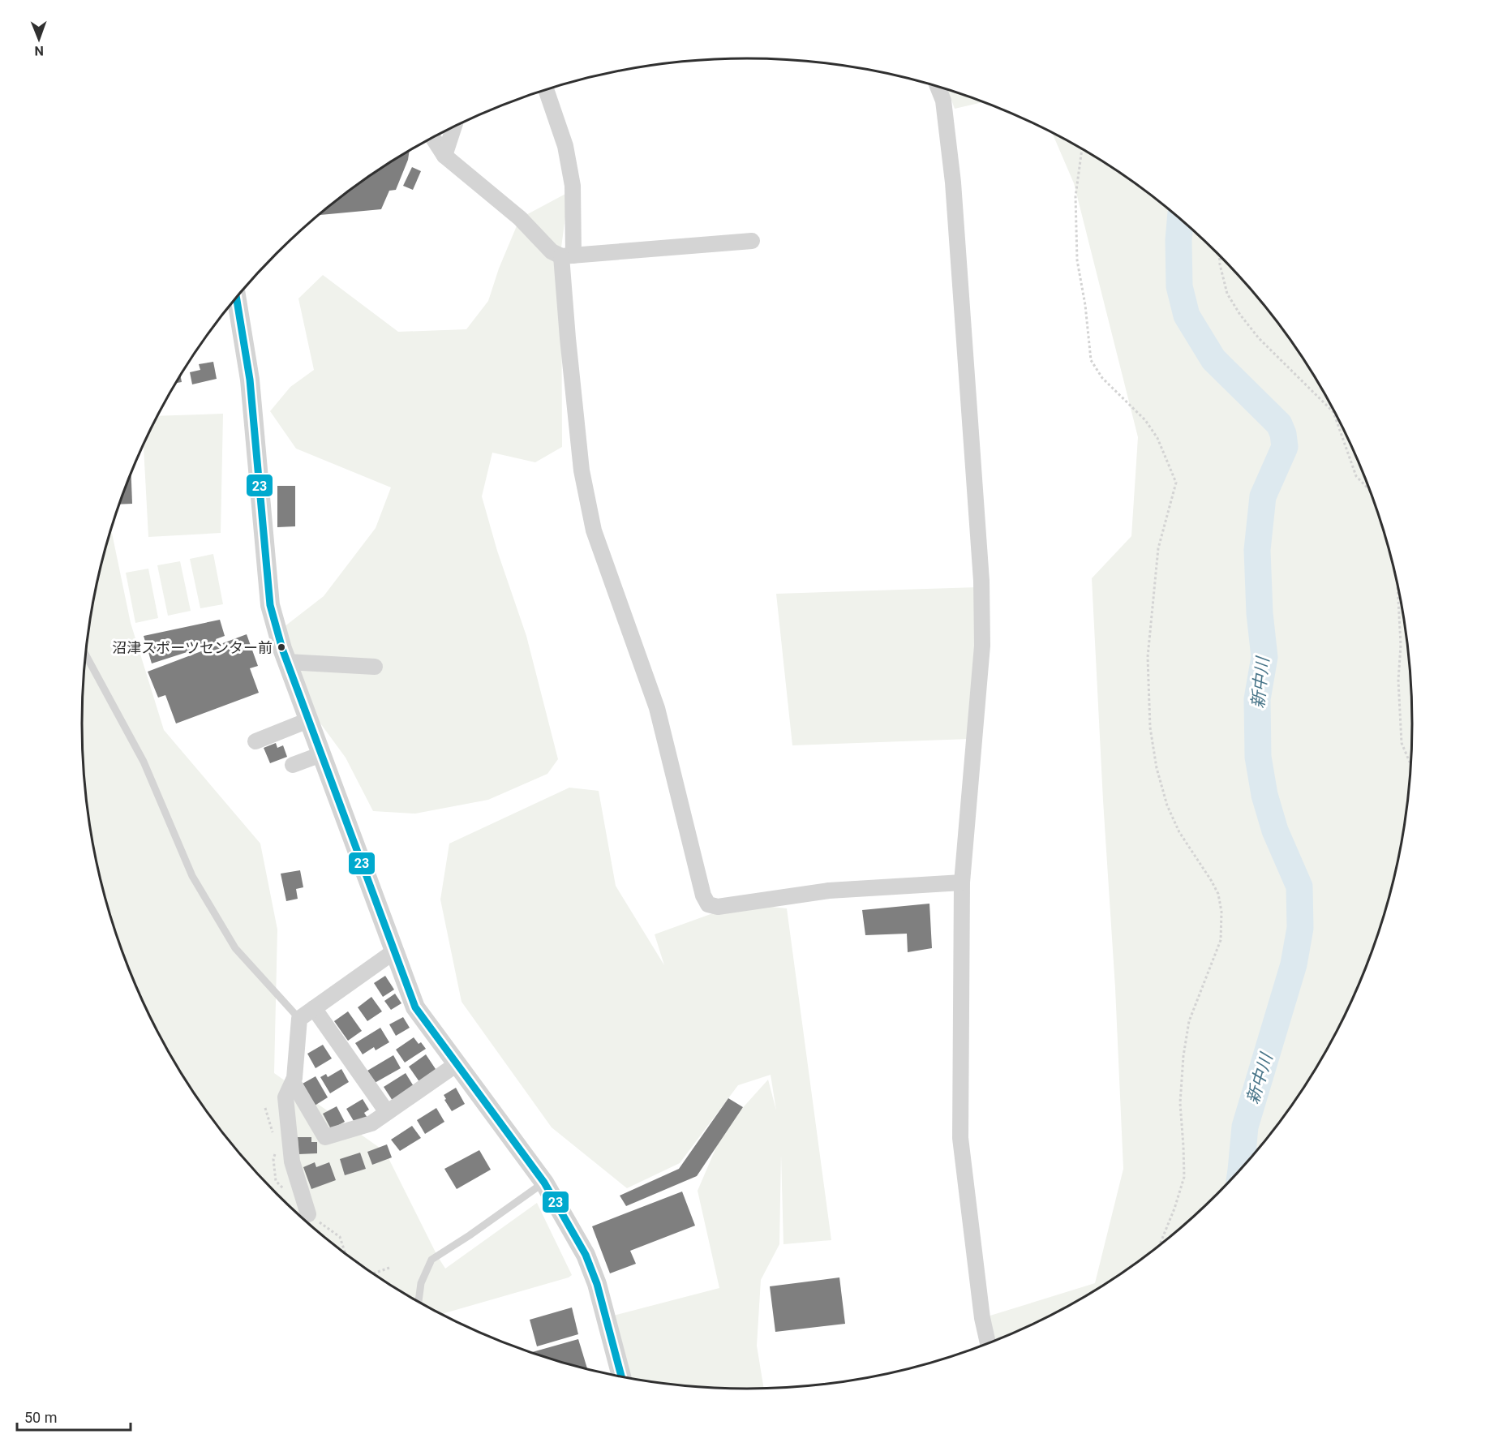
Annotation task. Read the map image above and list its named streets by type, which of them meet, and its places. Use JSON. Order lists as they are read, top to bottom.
{
  "water": ["新中川"],
  "places": ["沼津スポーツセンター前"],
  "lines": ["transit line 23"],
  "scale_bar": "50 m",
  "north": "bottom"
}
